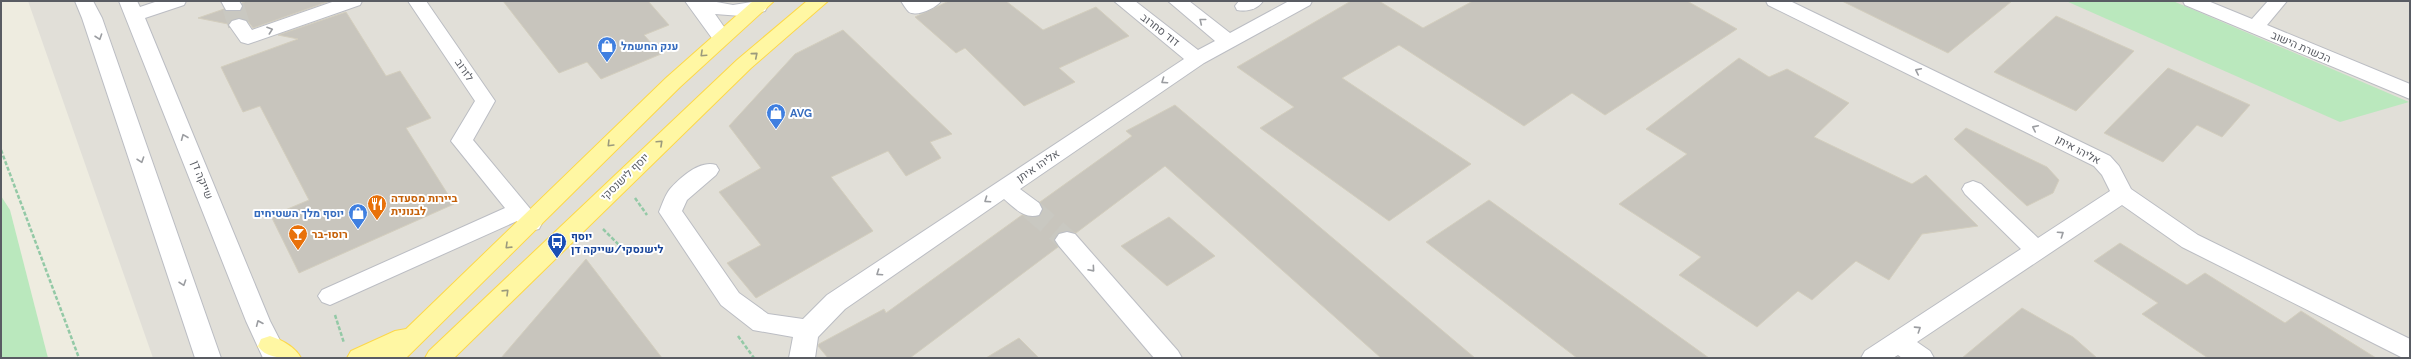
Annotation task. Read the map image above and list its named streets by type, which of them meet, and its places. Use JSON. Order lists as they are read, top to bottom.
{
  "streets": {
    "main road": ["יוסף לישנסקי"],
    "street": [
      "דוד סחרוב",
      "הכשרת הישוב",
      "לזרוב",
      "אליהו איתן",
      "שייקה דן"
    ]
  },
  "crossings": [
    ["דוד סחרוב", "אליהו איתן"]
  ],
  "one_way": ["אליהו איתן"],
  "places": {
    "shop": ["ענק החשמל", "AVG", "יוסף מלך השטיחים"],
    "restaurant": ["ביירות מסעדה לבנונית"],
    "bar": ["רוסו-בר"],
    "bus stop": ["יוסף לישנסקי/שייקה דן"]
  }
}
